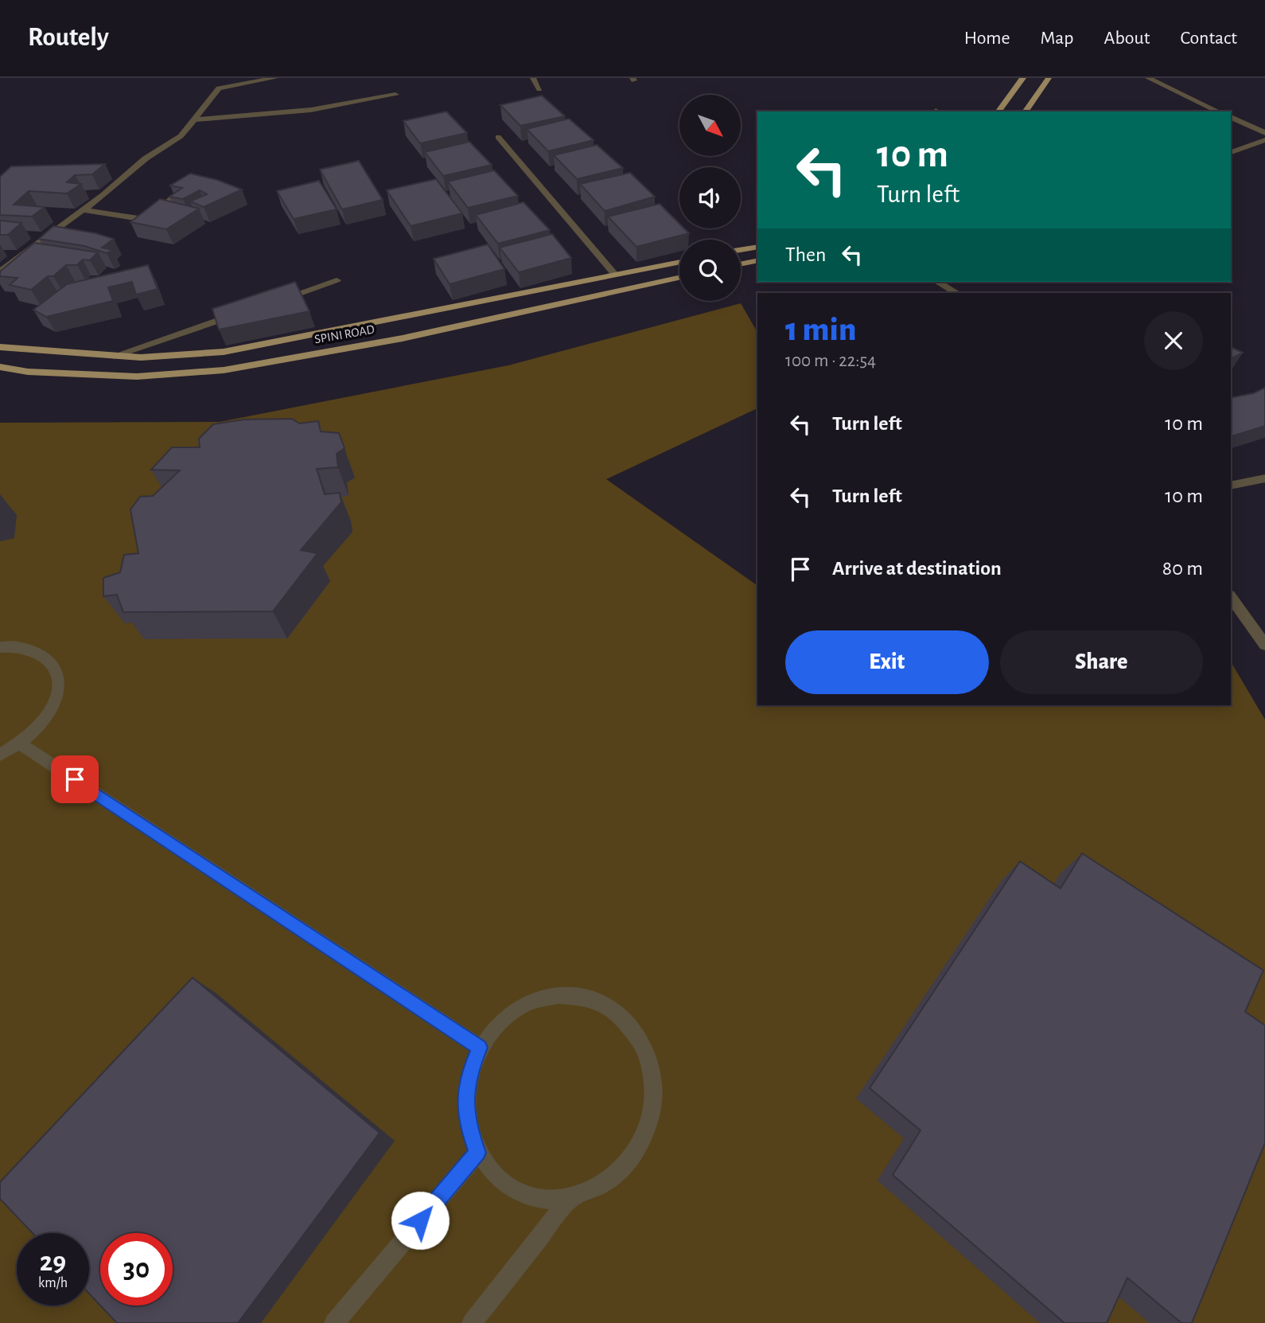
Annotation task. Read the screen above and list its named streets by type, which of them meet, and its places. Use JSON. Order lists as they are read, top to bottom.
{
  "streets": {
    "main road": ["SPINI ROAD"]
  },
  "north": "bottom right",
  "page": {
    "header": "Routely",
    "nav": [
      "Home",
      "Map",
      "About",
      "Contact"
    ],
    "turn": ["10 m", "Turn left"],
    "then": "Then",
    "heading": ["1 min", "100 m · 22:54"],
    "list": [
      {
        "name": "Turn left",
        "value": "10 m"
      },
      {
        "name": "Turn left",
        "value": "10 m"
      },
      {
        "name": "Arrive at destination",
        "value": "80 m"
      }
    ],
    "buttons": ["Exit", "Share"],
    "speed": "29 km/h",
    "limit": "30"
  }
}
